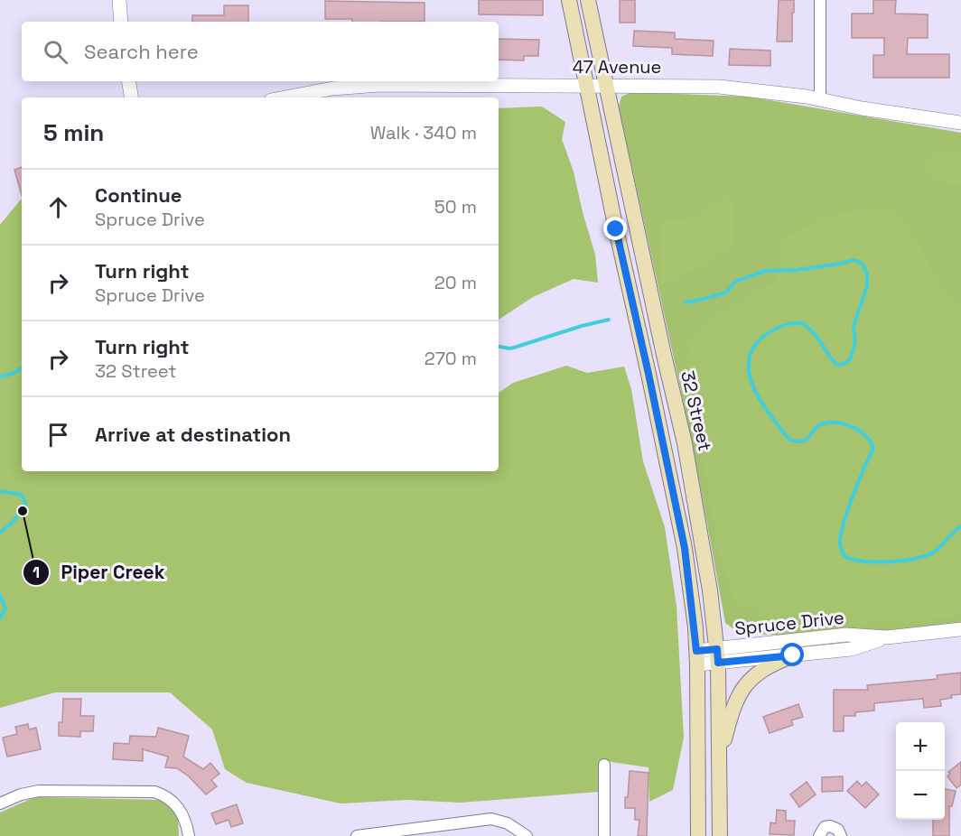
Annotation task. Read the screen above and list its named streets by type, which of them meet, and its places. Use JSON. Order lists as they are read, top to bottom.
{
  "streets": {
    "main road": ["32 Street"],
    "street": ["47 Avenue", "Spruce Drive"]
  },
  "crossings": [
    ["47 Avenue", "32 Street"],
    ["32 Street", "Spruce Drive"]
  ],
  "places": ["Piper Creek"],
  "page": {
    "search": "Search here",
    "heading": ["5 min", "Walk · 340 m"],
    "list": [
      ["Continue", "Spruce Drive", "50 m"],
      ["Turn right", "Spruce Drive", "20 m"],
      ["Turn right", "32 Street", "270 m"],
      "Arrive at destination"
    ],
    "map_buttons": ["+", "−"]
  }
}
